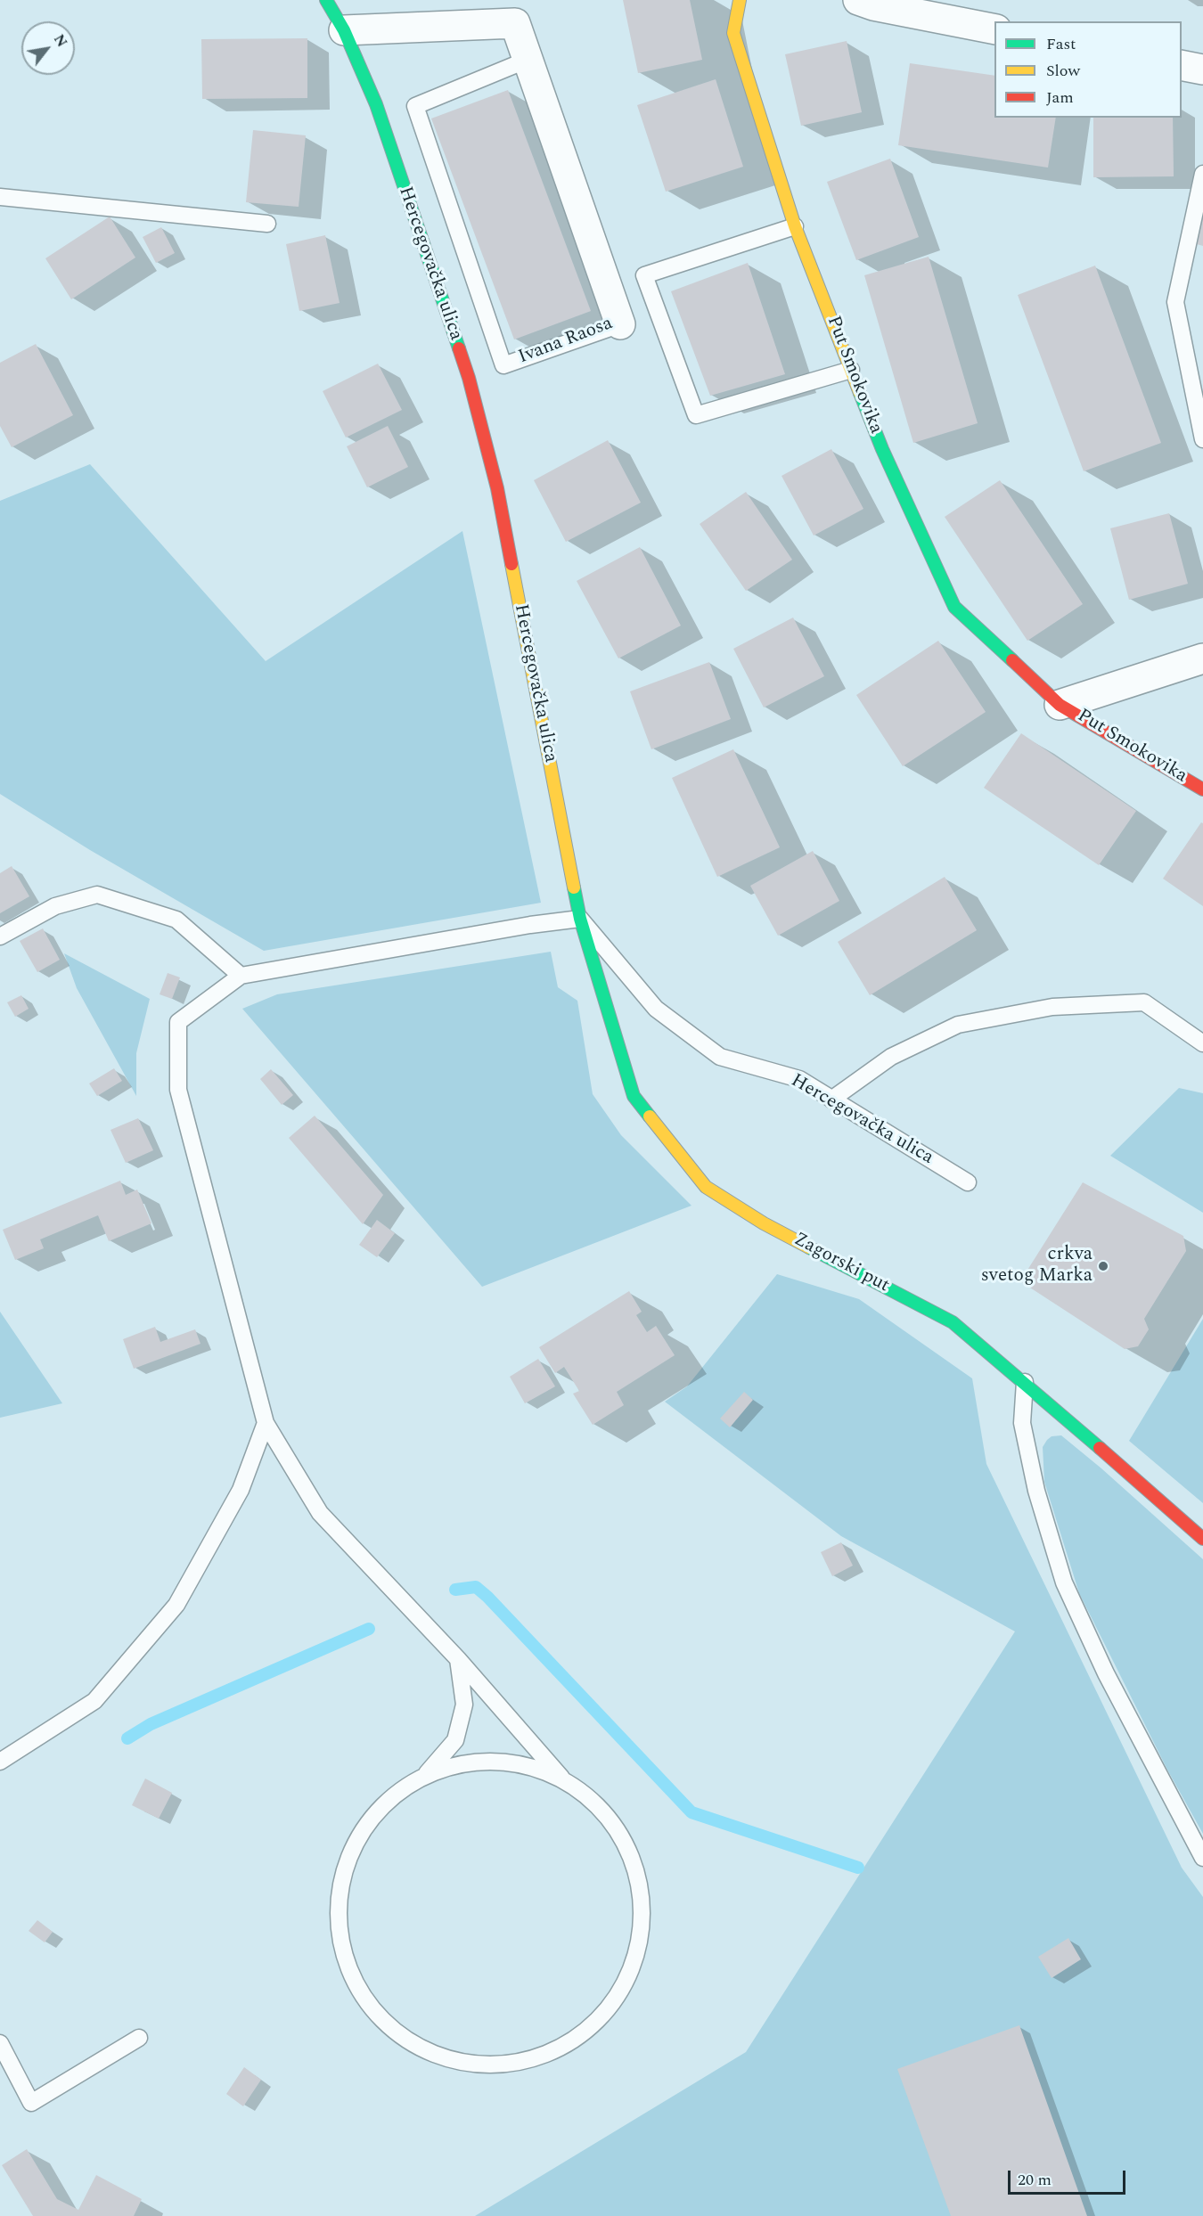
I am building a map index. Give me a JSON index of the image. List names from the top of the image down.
{
  "streets": {
    "street": [
      "Hercegovačka ulica",
      "Ivana Raosa",
      "Put Smokovika",
      "Zagorski put"
    ]
  },
  "crossings": [
    ["Hercegovačka ulica", "Ivana Raosa"],
    ["Hercegovačka ulica", "Zagorski put"]
  ],
  "places": ["crkva svetog Marka"],
  "legend": ["Fast", "Slow", "Jam"],
  "scale_bar": "20 m",
  "north": "top right"
}
